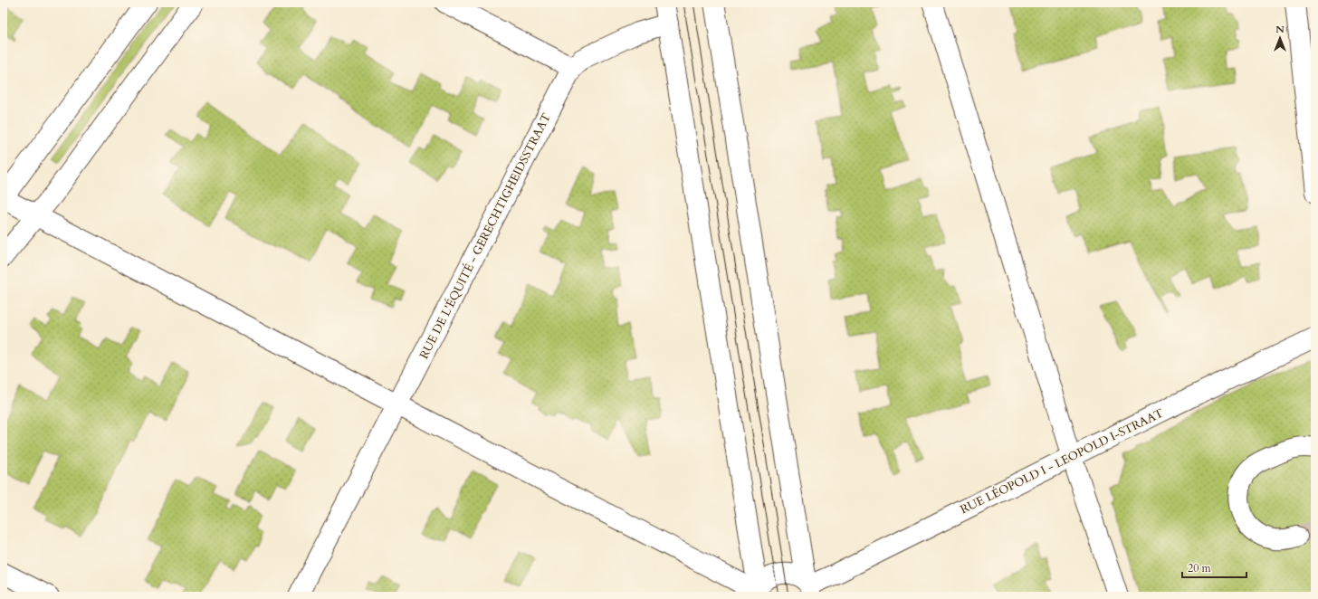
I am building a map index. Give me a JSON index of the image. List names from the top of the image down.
{
  "streets": {
    "street": ["RUE DE L'ÉQUITÉ - GERECHTIGHEIDSSTRAAT", "RUE LÉOPOLD I - LEOPOLD I-STRAAT"]
  },
  "scale_bar": "20 m",
  "north": "top"
}
